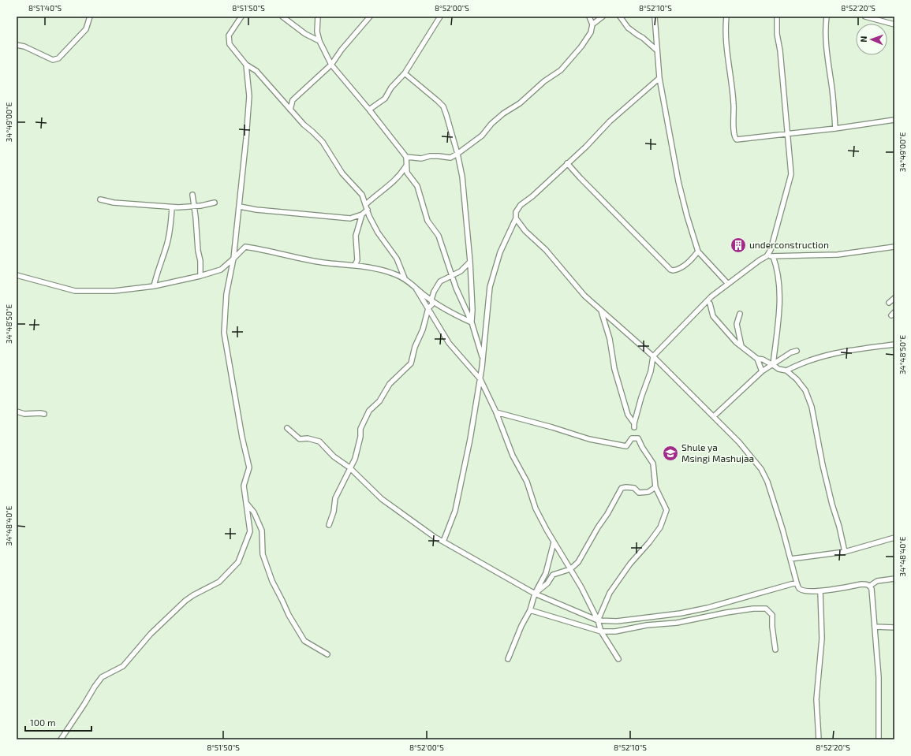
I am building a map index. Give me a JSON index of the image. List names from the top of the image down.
{
  "places": {
    "building": ["underconstruction"],
    "school or university": ["Shule ya Msingi Mashujaa"]
  },
  "scale_bar": "100 m",
  "north": "left",
  "coordinates": [
    "8°51'40\"S",
    "8°51'50\"S",
    "8°52'00\"S",
    "8°52'10\"S",
    "8°52'20\"S",
    "34°49'00\"E",
    "34°48'50\"E",
    "34°48'40\"E"
  ]
}
